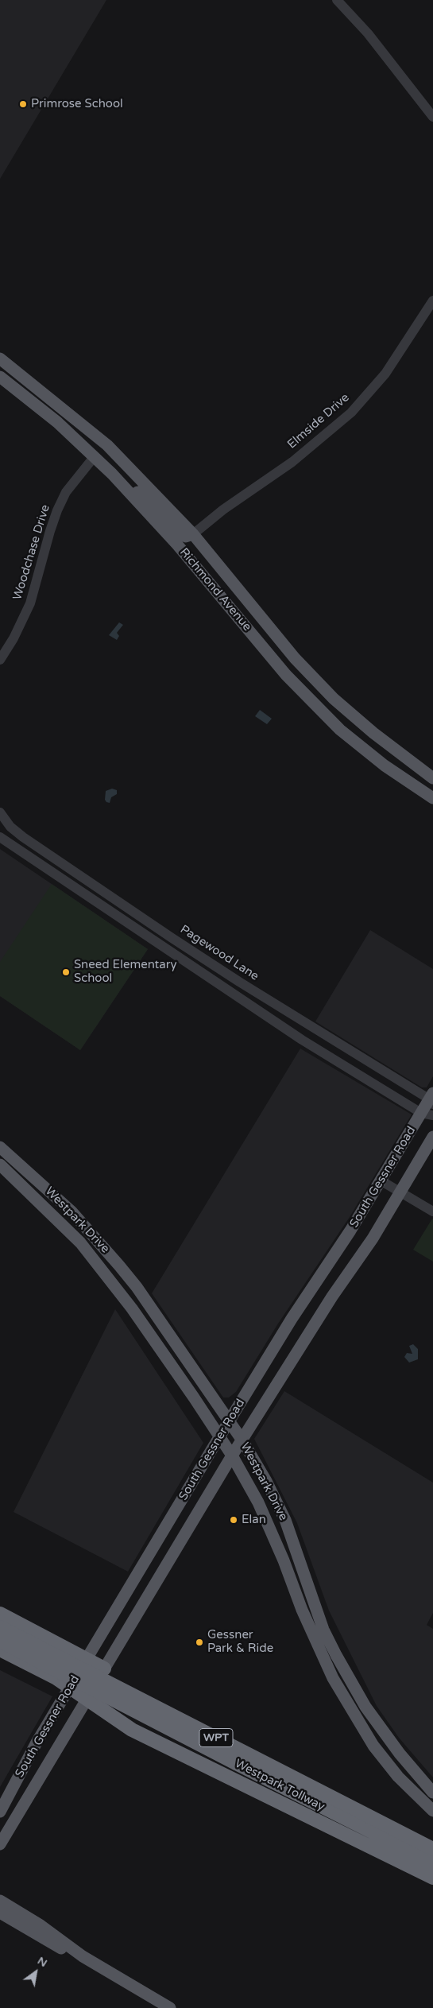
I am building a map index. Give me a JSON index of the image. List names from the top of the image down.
{
  "streets": {
    "highway": ["WPT", "Westpark Tollway"],
    "main road": ["Richmond Avenue", "South Gessner Road", "Westpark Drive"],
    "street": ["Elmside Drive", "Woodchase Drive", "Pagewood Lane"]
  },
  "crossings": [
    ["Elmside Drive", "Richmond Avenue"],
    ["Woodchase Drive", "Richmond Avenue"],
    ["Pagewood Lane", "South Gessner Road"],
    ["South Gessner Road", "Westpark Drive"]
  ],
  "places": [
    "Primrose School",
    "Sneed Elementary School",
    "Elan",
    "Gessner Park & Ride"
  ],
  "north": "top right"
}
